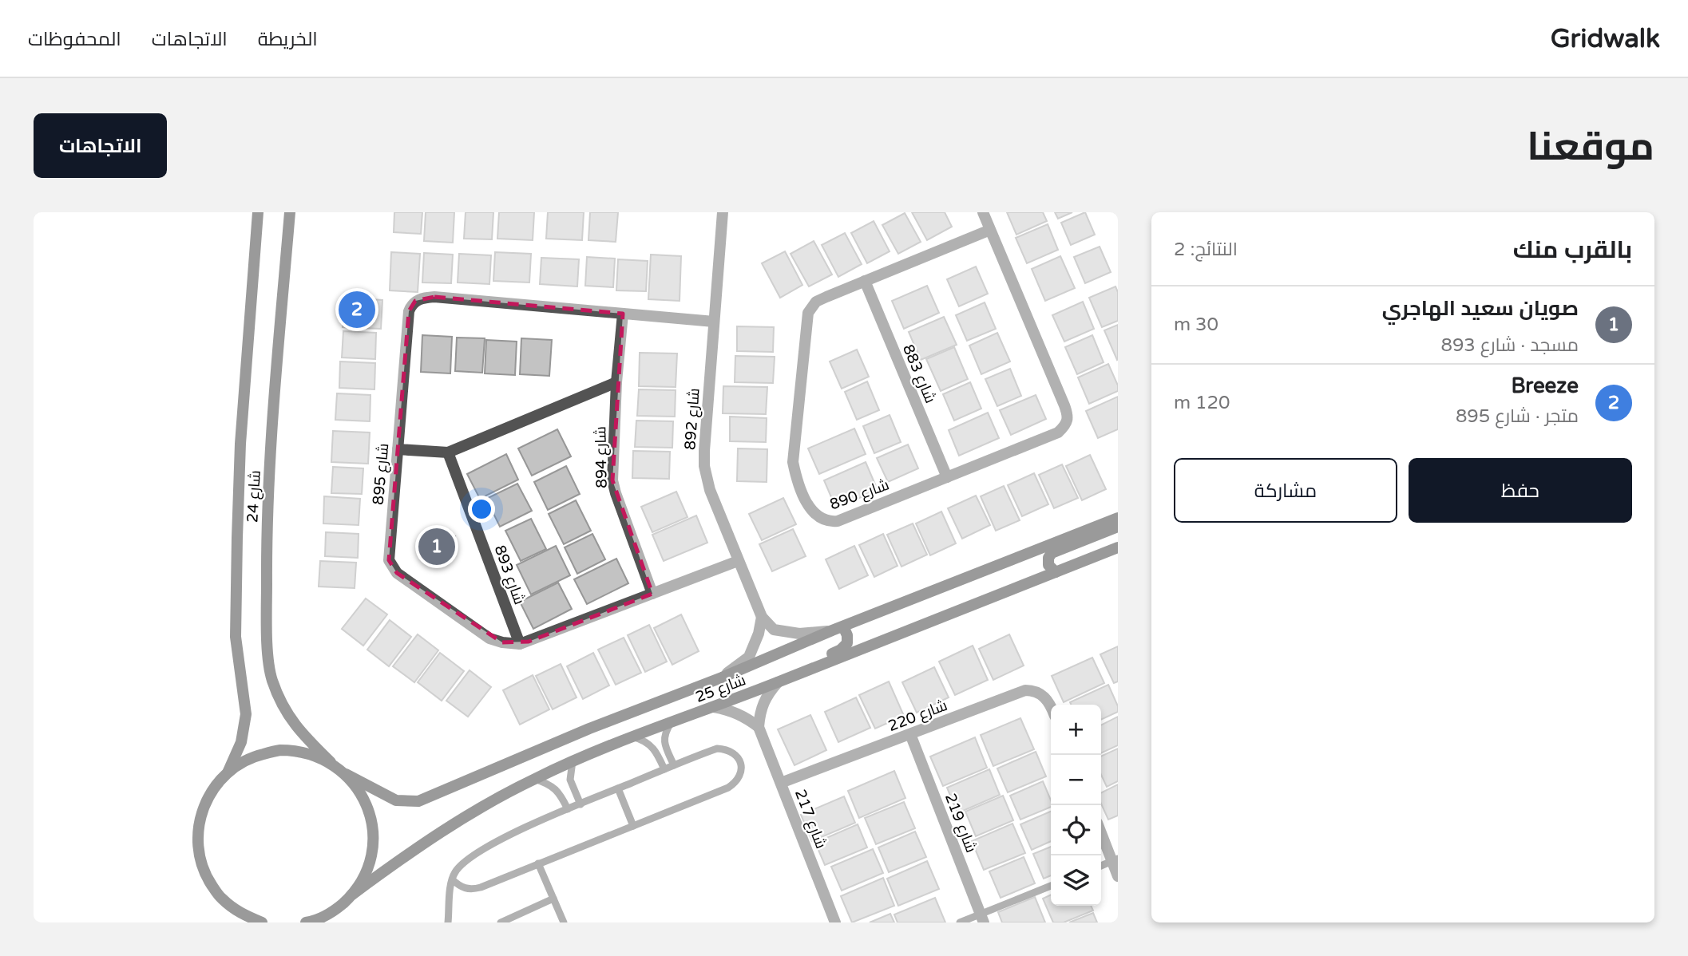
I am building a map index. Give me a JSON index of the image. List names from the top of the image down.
{
  "streets": {
    "street": [
      "شارع 883",
      "شارع 892",
      "شارع 894",
      "شارع 895",
      "شارع 890",
      "شارع 24",
      "شارع 893",
      "شارع 25",
      "شارع 220",
      "شارع 217",
      "شارع 219"
    ]
  },
  "crossings": [
    ["شارع 883", "شارع 890"],
    ["شارع 892", "شارع 895"],
    ["شارع 894", "شارع 895"],
    ["شارع 895", "شارع 893"],
    ["شارع 220", "شارع 217"],
    ["شارع 220", "شارع 219"]
  ],
  "page": {
    "header": "Gridwalk",
    "nav": ["الخريطة", "الاتجاهات", "المحفوظات"],
    "title": "موقعنا",
    "buttons": [
      "الاتجاهات",
      ["حفظ", "مشاركة"]
    ],
    "heading": ["بالقرب منك", "النتائج: 2"],
    "list": [
      {
        "mark": "1",
        "name": "صويان سعيد الهاجري",
        "note": "مسجد · شارع 893",
        "value": "30 m"
      },
      {
        "mark": "2",
        "name": "Breeze",
        "note": "متجر · شارع 895",
        "value": "120 m"
      }
    ],
    "pins": ["2", "1"],
    "map_buttons": ["+", "−"]
  }
}
